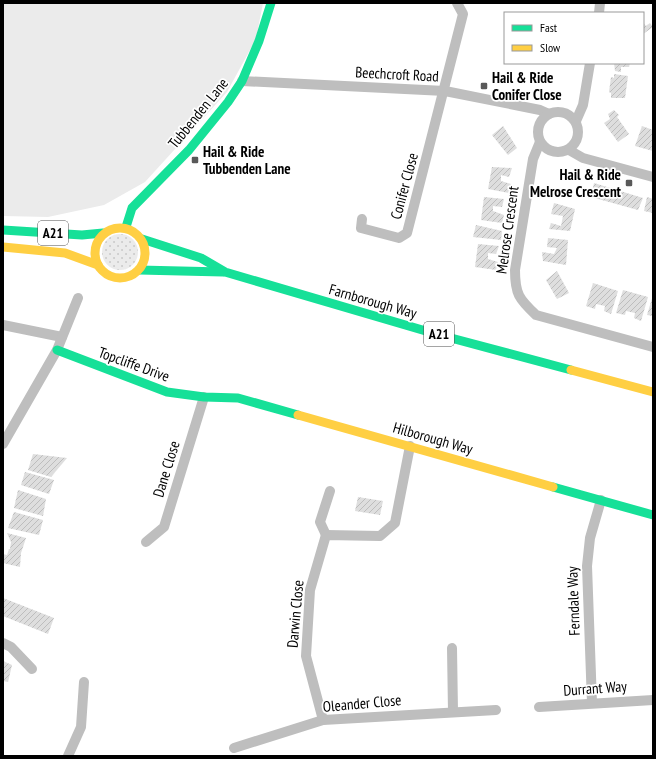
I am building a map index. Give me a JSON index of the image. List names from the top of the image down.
{
  "streets": {
    "main road": [
      "Tubbenden Lane",
      "A21",
      "Farnborough Way",
      "Topcliffe Drive",
      "Hilborough Way"
    ],
    "street": [
      "Beechcroft Road",
      "Conifer Close",
      "Melrose Crescent",
      "Dane Close",
      "Ferndale Way",
      "Darwin Close",
      "Durrant Way",
      "Oleander Close"
    ]
  },
  "crossings": [
    ["Beechcroft Road", "Tubbenden Lane"],
    ["Beechcroft Road", "Conifer Close"],
    ["Beechcroft Road", "Melrose Crescent"],
    ["Tubbenden Lane", "A21"],
    ["Tubbenden Lane", "Farnborough Way"],
    ["A21", "Farnborough Way"],
    ["Topcliffe Drive", "Hilborough Way"],
    ["Topcliffe Drive", "Dane Close"],
    ["Hilborough Way", "Dane Close"],
    ["Hilborough Way", "Ferndale Way"],
    ["Ferndale Way", "Durrant Way"],
    ["Darwin Close", "Oleander Close"]
  ],
  "places": {
    "transit": ["Hail & Ride Conifer Close", "Hail & Ride Tubbenden Lane", "Hail & Ride Melrose Crescent"]
  },
  "legend": ["Fast", "Slow"]
}
